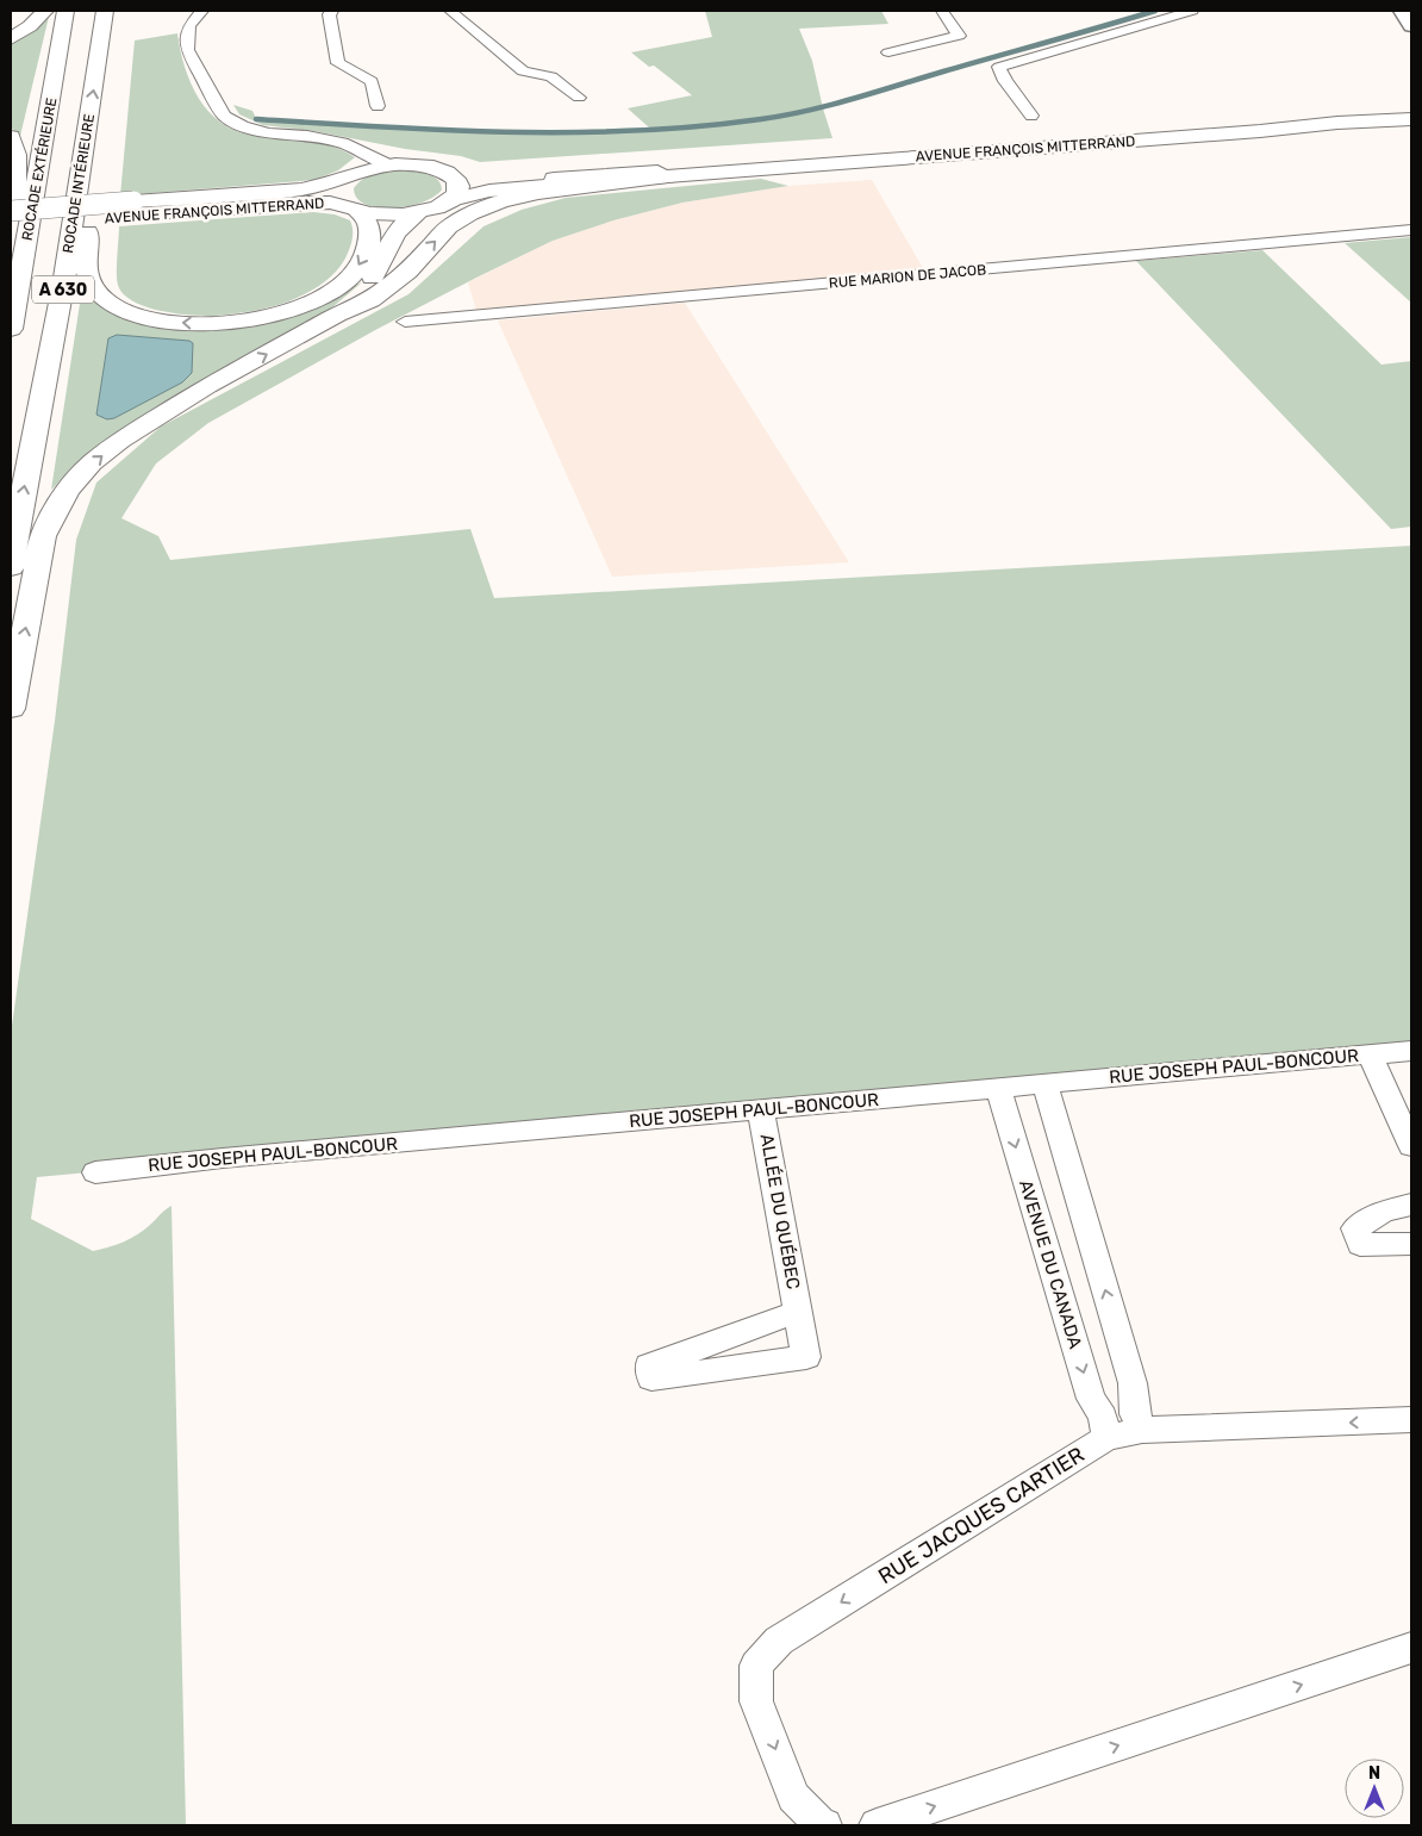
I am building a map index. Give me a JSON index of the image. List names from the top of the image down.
{
  "streets": {
    "main road": [
      "AVENUE FRANÇOIS MITTERRAND",
      "ROCADE EXTÉRIEURE",
      "ROCADE INTÉRIEURE",
      "A 630"
    ],
    "street": [
      "RUE MARION DE JACOB",
      "RUE JOSEPH PAUL-BONCOUR",
      "ALLÉE DU QUÉBEC",
      "AVENUE DU CANADA",
      "RUE JACQUES CARTIER"
    ]
  },
  "crossings": [
    ["AVENUE FRANÇOIS MITTERRAND", "ROCADE EXTÉRIEURE"],
    ["RUE JOSEPH PAUL-BONCOUR", "ALLÉE DU QUÉBEC"],
    ["RUE JOSEPH PAUL-BONCOUR", "AVENUE DU CANADA"],
    ["AVENUE DU CANADA", "RUE JACQUES CARTIER"]
  ],
  "one_way": ["ROCADE INTÉRIEURE"],
  "north": "top"
}
